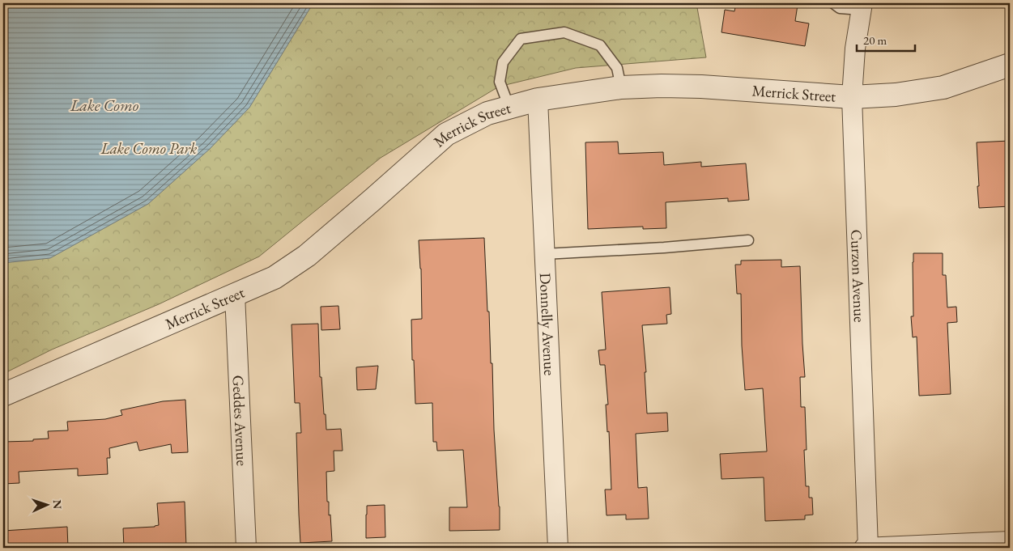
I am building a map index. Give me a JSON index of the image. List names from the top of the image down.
{
  "streets": {
    "street": [
      "Merrick Street",
      "Curzon Avenue",
      "Donnelly Avenue",
      "Geddes Avenue"
    ]
  },
  "crossings": [
    ["Merrick Street", "Curzon Avenue"],
    ["Merrick Street", "Donnelly Avenue"],
    ["Merrick Street", "Geddes Avenue"]
  ],
  "water": ["Lake Como"],
  "parks": ["Lake Como Park"],
  "scale_bar": "20 m",
  "north": "right"
}
